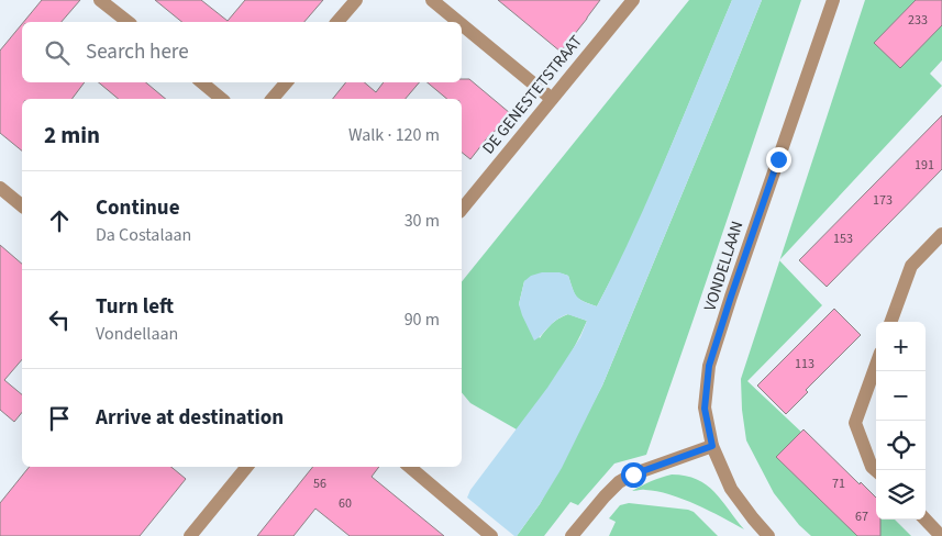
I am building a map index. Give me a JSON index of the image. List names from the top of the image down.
{
  "streets": {
    "street": ["DE GENESTETSTRAAT", "VONDELLAAN"]
  },
  "house_numbers": [
    "233",
    "191",
    "173",
    "153",
    "113",
    "56",
    "71",
    "60",
    "67"
  ],
  "page": {
    "search": "Search here",
    "heading": ["2 min", "Walk · 120 m"],
    "list": [
      ["Continue", "Da Costalaan", "30 m"],
      ["Turn left", "Vondellaan", "90 m"],
      "Arrive at destination"
    ],
    "map_buttons": ["+", "−"]
  }
}
